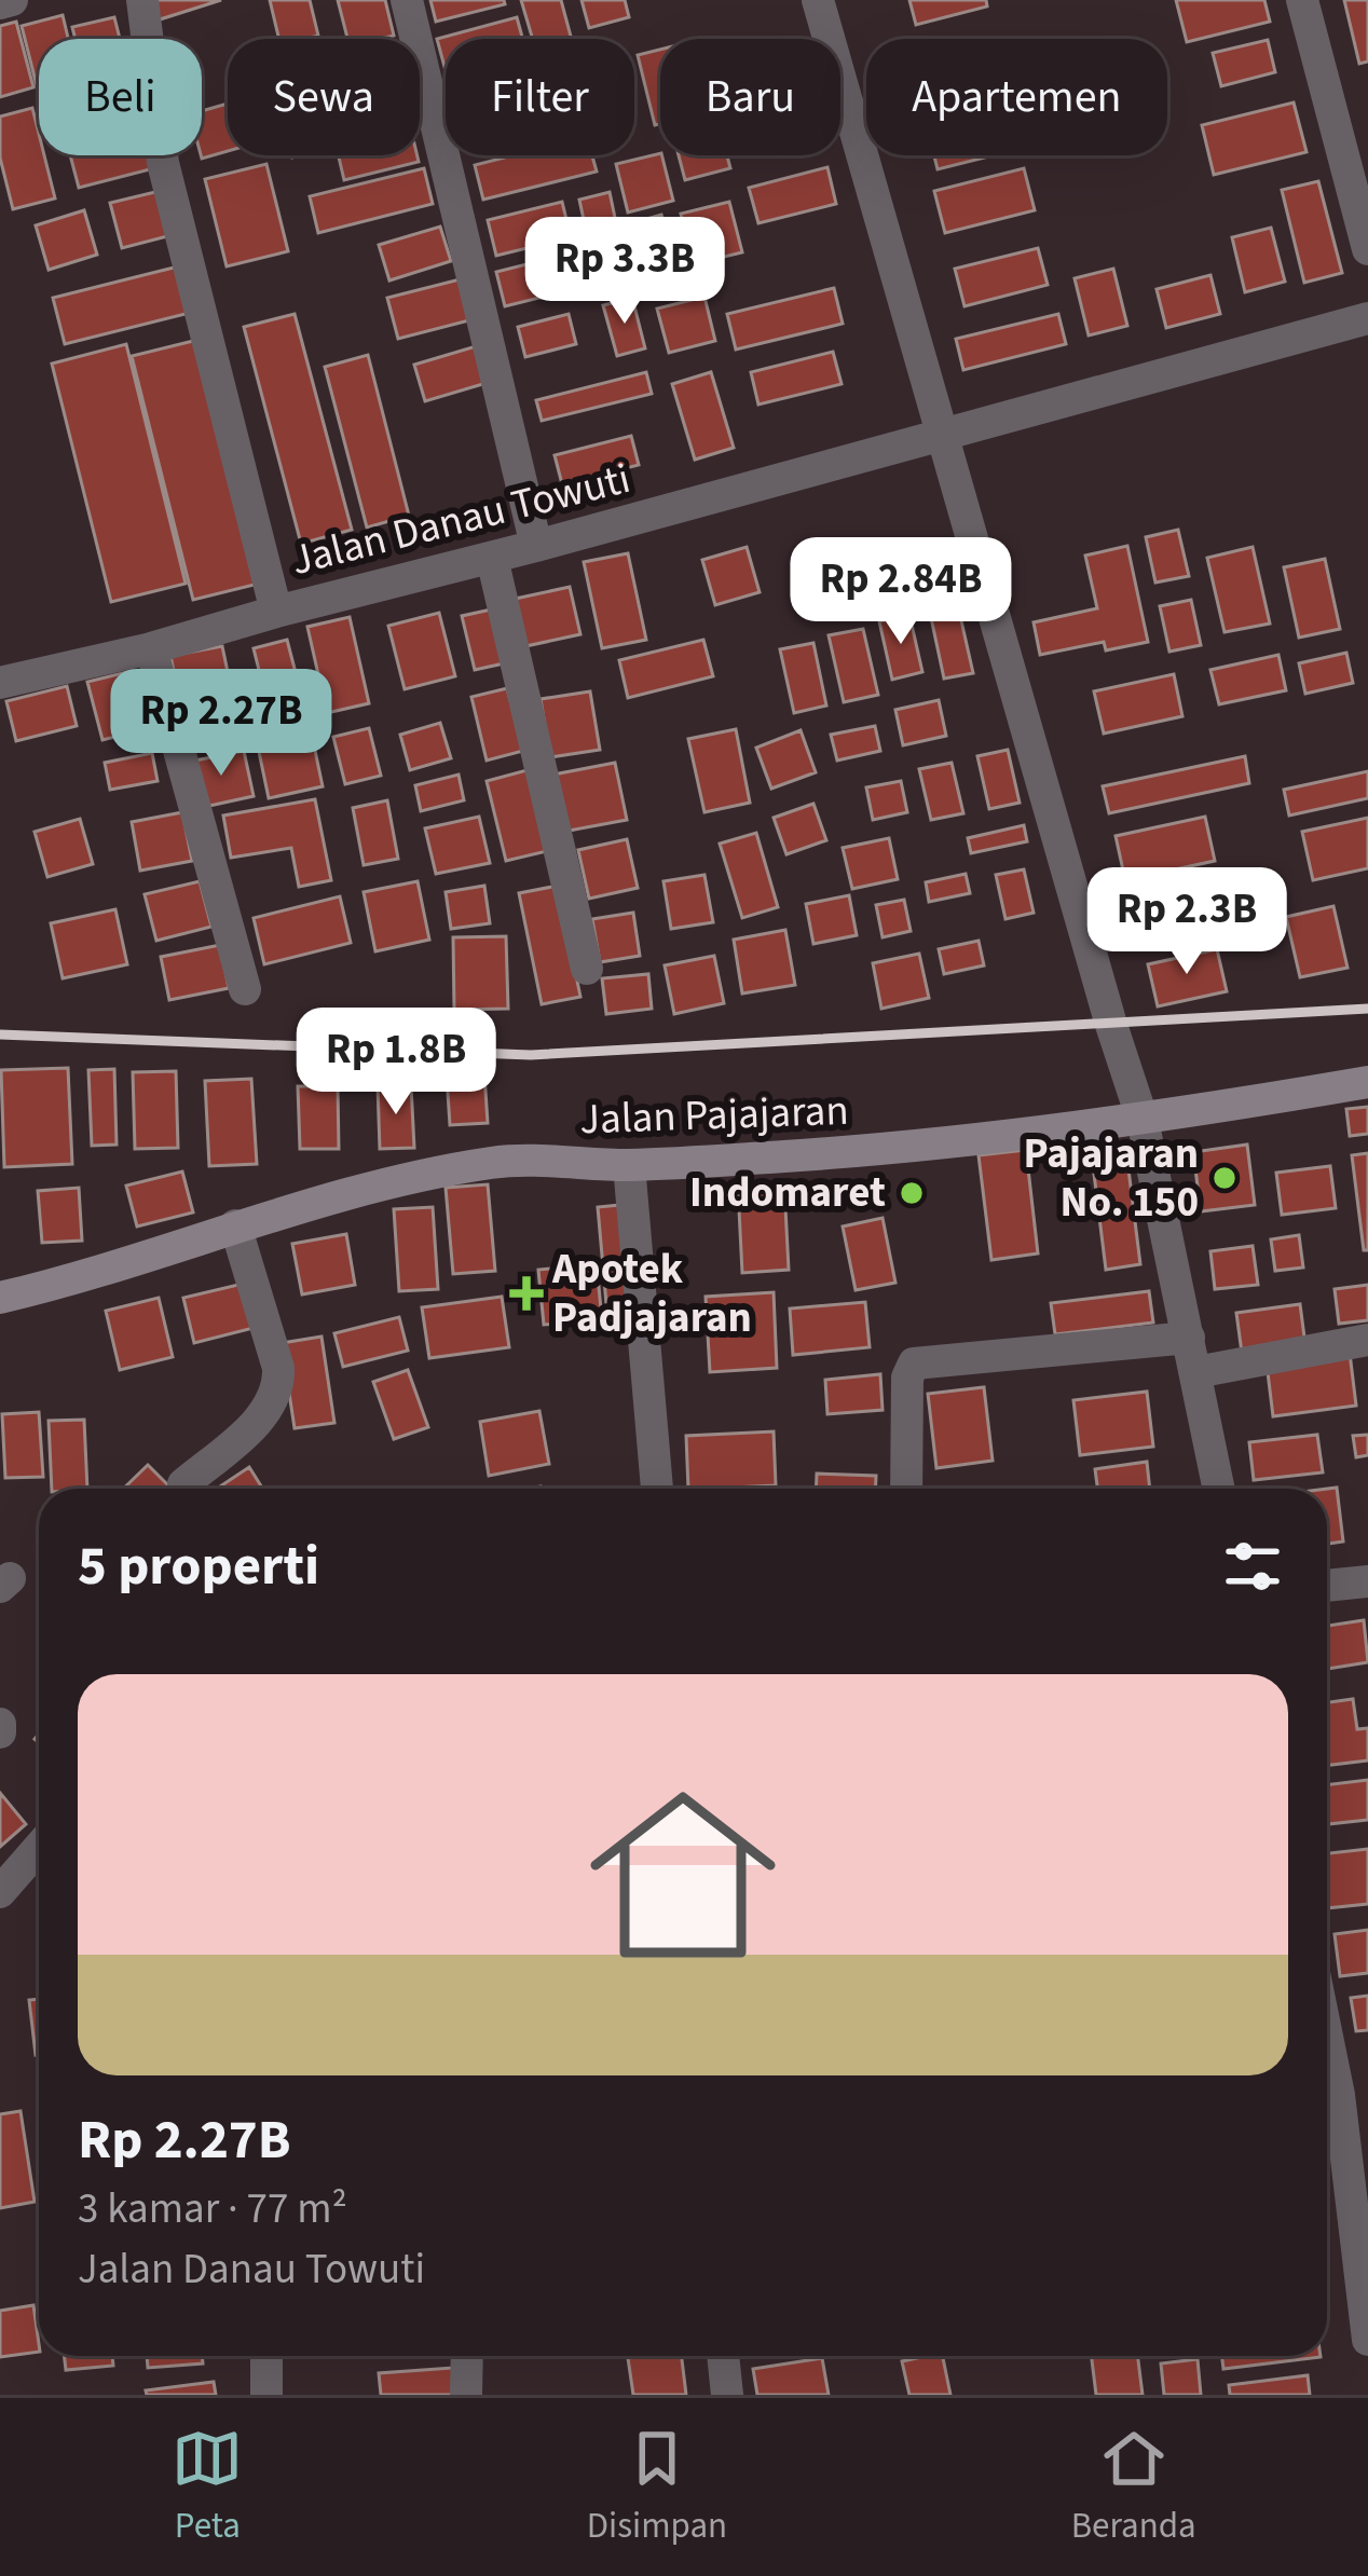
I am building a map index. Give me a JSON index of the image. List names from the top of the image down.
{
  "streets": {
    "main road": ["Jalan Pajajaran"],
    "street": ["Jalan Danau Towuti"]
  },
  "places": {
    "other": ["Pajajaran No. 150", "Indomaret"],
    "health": ["Apotek Padjajaran"]
  },
  "page": {
    "chip": [
      "Beli",
      "Sewa",
      "Filter",
      "Baru",
      "Apartemen"
    ],
    "price": [
      "Rp 3.3B",
      "Rp 2.84B",
      "Rp 2.27B",
      "Rp 2.3B",
      "Rp 1.8B"
    ],
    "heading": "5 properti",
    "list": [
      {
        "name": "Rp 2.27B",
        "note": "3 kamar · 77 m² · Jalan Danau Towuti"
      }
    ],
    "tabs": ["Peta", "Disimpan", "Beranda"]
  }
}
